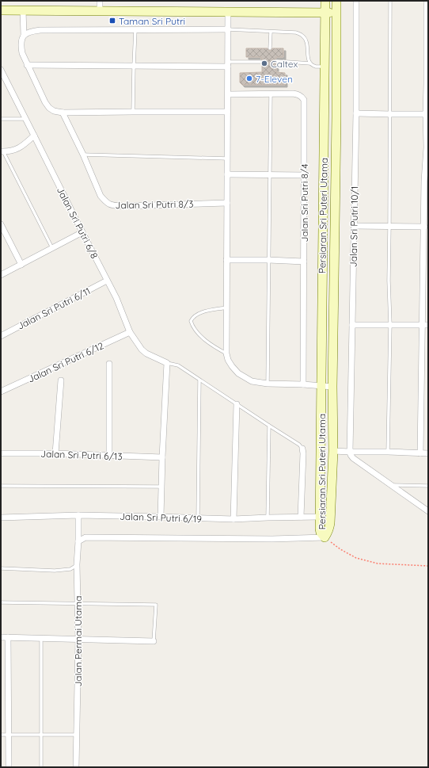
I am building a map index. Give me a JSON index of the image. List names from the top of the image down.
{
  "streets": {
    "street": [
      "Jalan Sri Putri 8/4",
      "Jalan Sri Putri 8/3",
      "Persiaran Sri Puteri Utama",
      "Jalan Sri Putri 6/8",
      "Jalan Sri Putri 10/1",
      "Jalan Sri Putri 6/11",
      "Jalan Sri Putri 6/12",
      "Jalan Sri Putri 6/13",
      "Jalan Sri Putri 6/19",
      "Jalan Permai Utama"
    ]
  },
  "crossings": [
    ["Persiaran Sri Puteri Utama", "Jalan Sri Putri 6/19"],
    ["Jalan Sri Putri 6/8", "Jalan Sri Putri 6/11"],
    ["Jalan Sri Putri 6/8", "Jalan Sri Putri 6/12"],
    ["Jalan Sri Putri 6/19", "Jalan Permai Utama"]
  ],
  "places": {
    "transit": ["Taman Sri Putri"],
    "other": ["Caltex", "7-Eleven"]
  }
}
